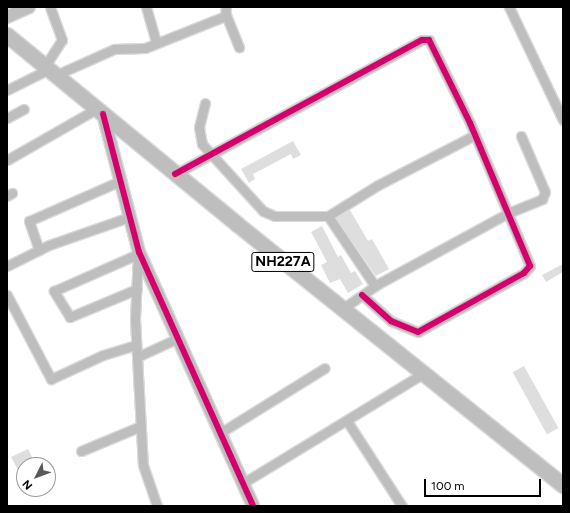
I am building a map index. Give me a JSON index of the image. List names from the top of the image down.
{
  "streets": {
    "highway": ["NH227A"]
  },
  "scale_bar": "100 m",
  "north": "bottom left"
}
